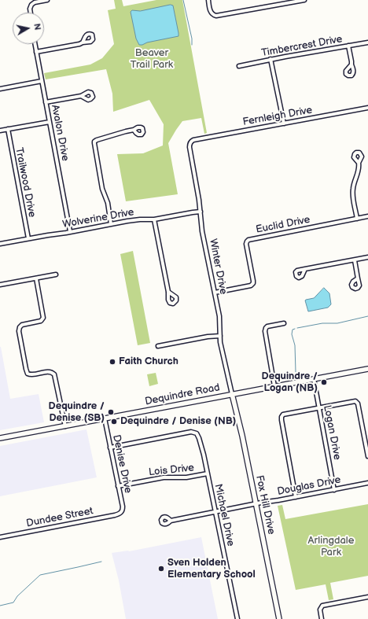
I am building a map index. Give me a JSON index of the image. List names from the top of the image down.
{
  "streets": {
    "main road": ["Dequindre Road", "Fox Hill Drive"],
    "street": [
      "Timbercrest Drive",
      "Fernleigh Drive",
      "Avalon Drive",
      "Trailwood Drive",
      "Wolverine Drive",
      "Euclid Drive",
      "Winter Drive",
      "Logan Drive",
      "Denise Drive",
      "Lois Drive",
      "Douglas Drive",
      "Michael Drive",
      "Dundee Street"
    ]
  },
  "crossings": [
    ["Fernleigh Drive", "Winter Drive"],
    ["Avalon Drive", "Wolverine Drive"],
    ["Trailwood Drive", "Wolverine Drive"],
    ["Wolverine Drive", "Winter Drive"],
    ["Euclid Drive", "Winter Drive"],
    ["Winter Drive", "Dequindre Road"],
    ["Winter Drive", "Fox Hill Drive"],
    ["Dequindre Road", "Logan Drive"],
    ["Dequindre Road", "Denise Drive"],
    ["Dequindre Road", "Fox Hill Drive"],
    ["Logan Drive", "Douglas Drive"],
    ["Denise Drive", "Lois Drive"],
    ["Denise Drive", "Michael Drive"],
    ["Denise Drive", "Dundee Street"],
    ["Lois Drive", "Michael Drive"],
    ["Douglas Drive", "Fox Hill Drive"],
    ["Douglas Drive", "Michael Drive"]
  ],
  "parks": ["Beaver Trail Park", "Arlingdale Park"],
  "places": [
    "Faith Church",
    "Dequindre / Logan (NB)",
    "Dequindre / Denise (SB)",
    "Dequindre / Denise (NB)",
    "Sven Holden Elementary School"
  ],
  "north": "right"
}
